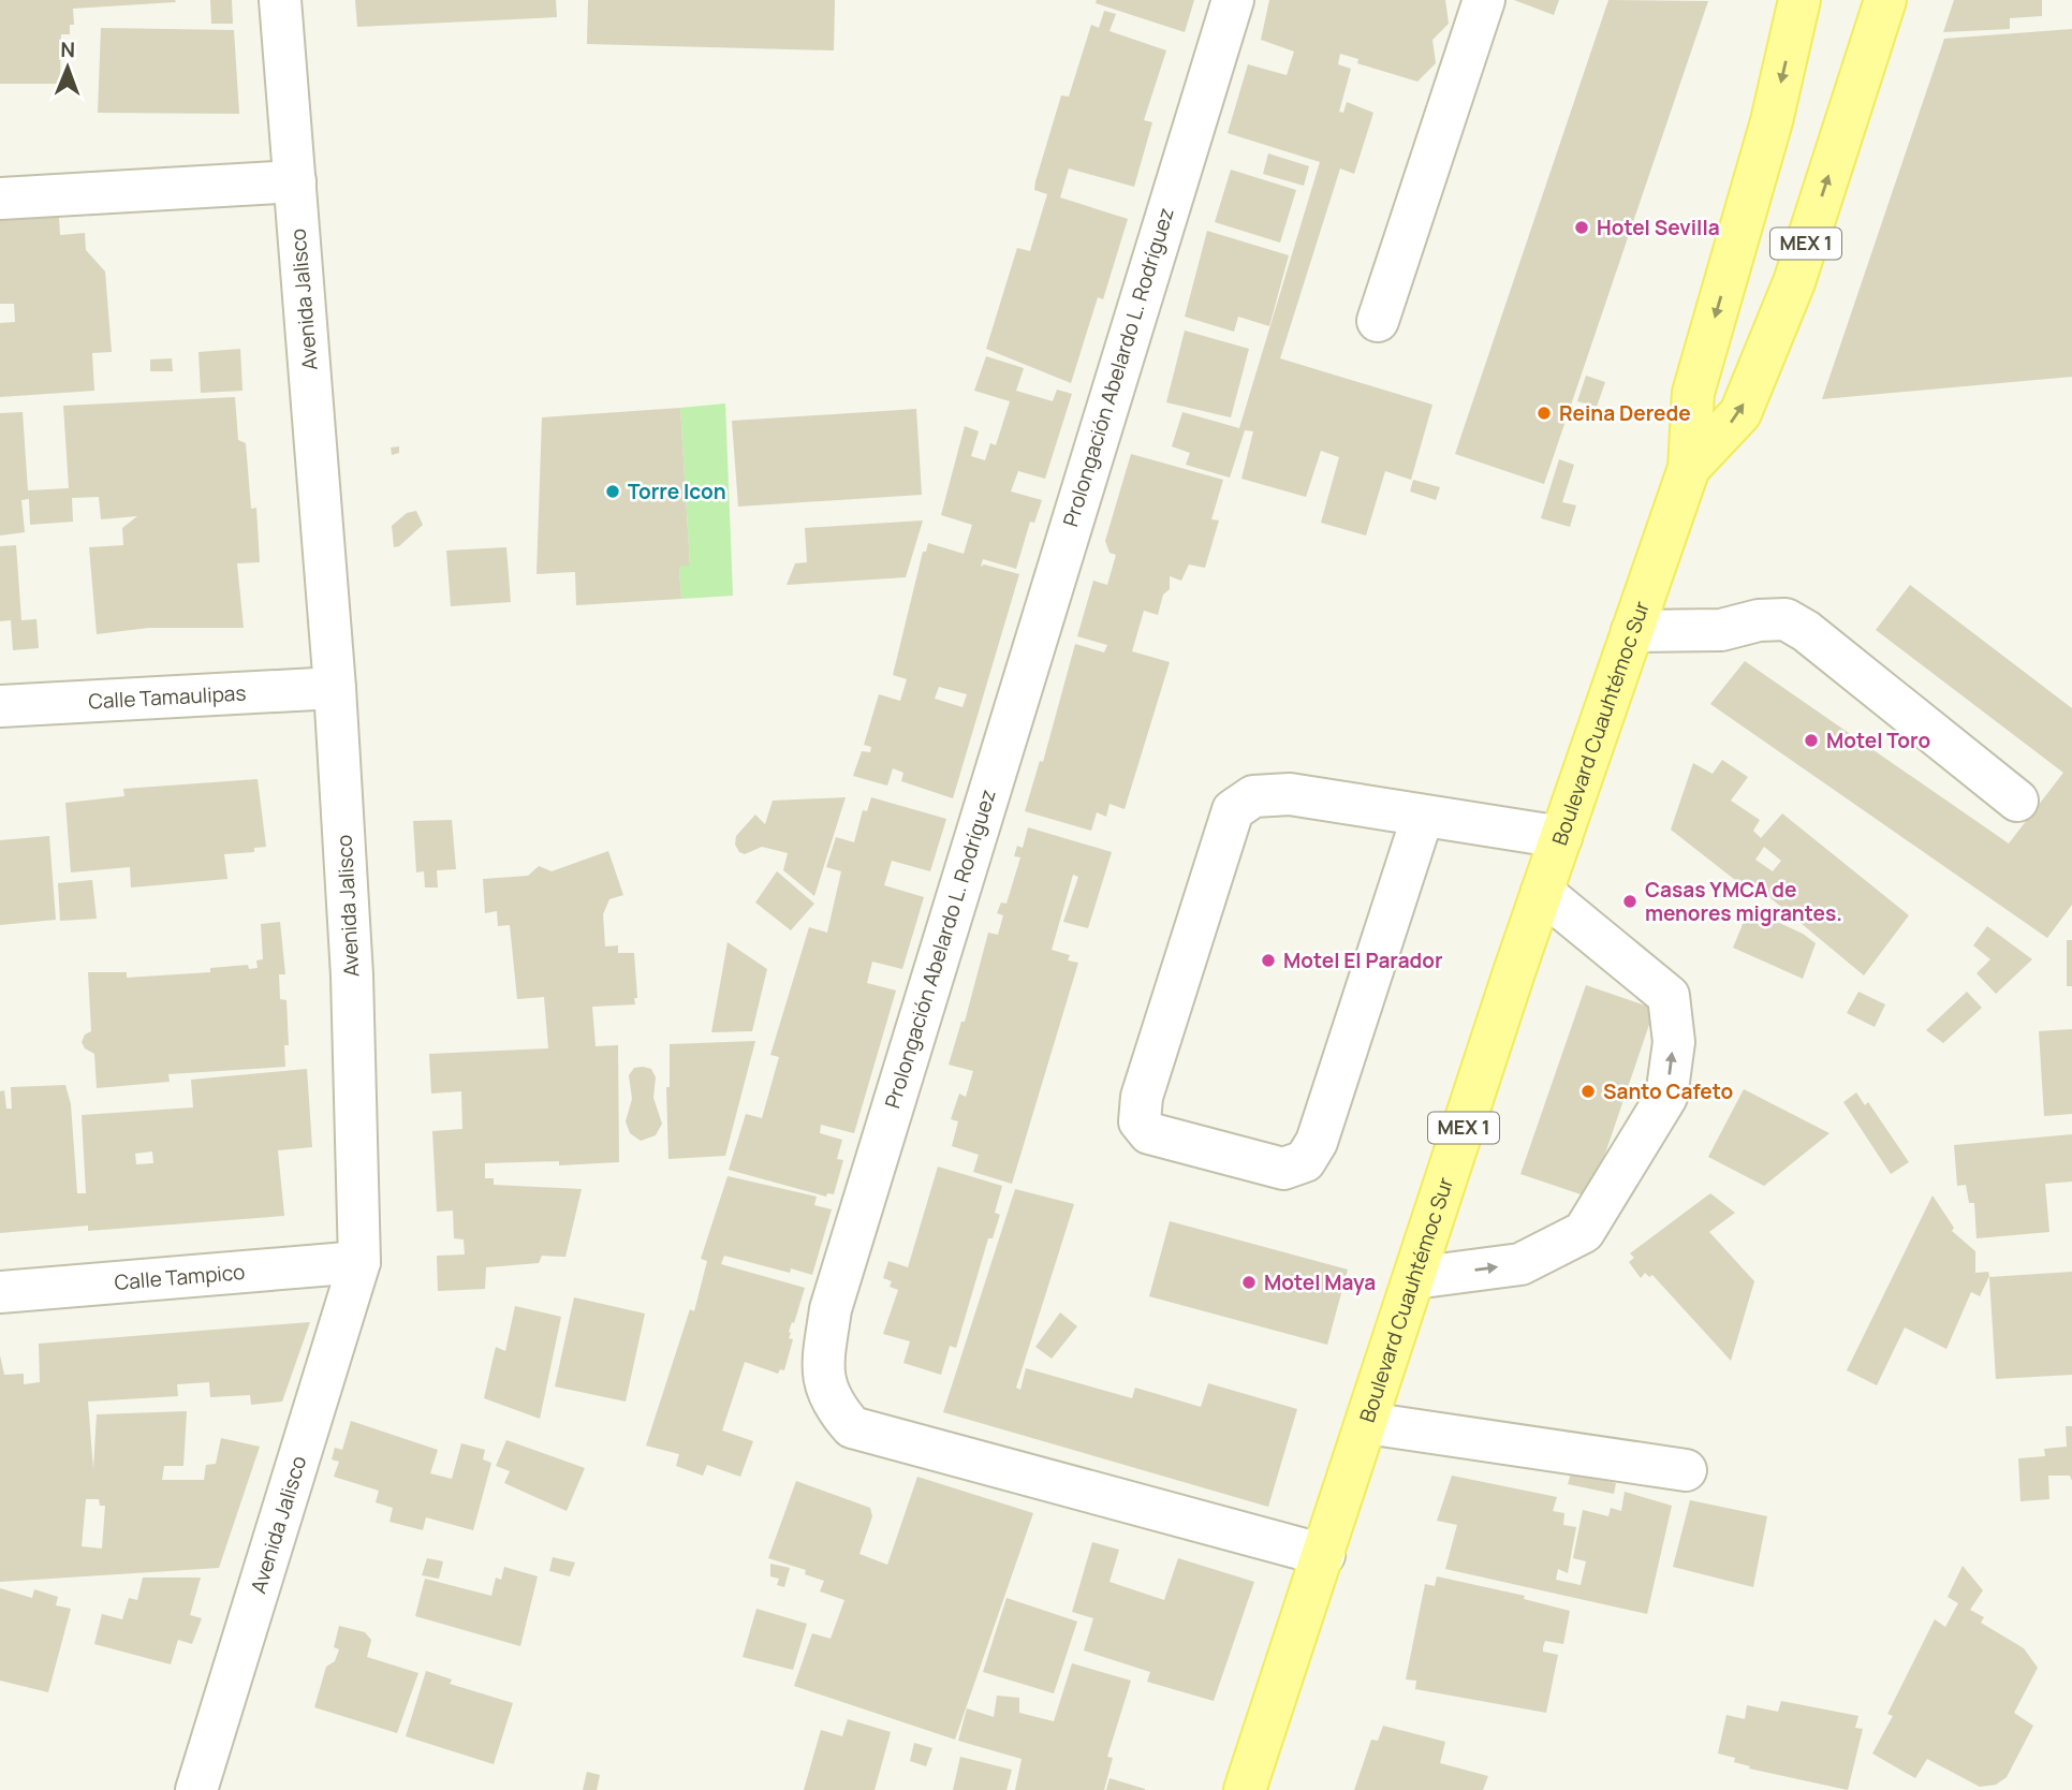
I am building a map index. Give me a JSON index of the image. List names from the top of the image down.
{
  "streets": {
    "main road": ["MEX 1", "Boulevard Cuauhtémoc Sur"],
    "street": [
      "Avenida Jalisco",
      "Prolongación Abelardo L. Rodríguez",
      "Calle Tamaulipas",
      "Calle Tampico"
    ]
  },
  "crossings": [
    ["Avenida Jalisco", "Calle Tamaulipas"],
    ["Avenida Jalisco", "Calle Tampico"],
    ["Prolongación Abelardo L. Rodríguez", "Boulevard Cuauhtémoc Sur"]
  ],
  "places": [
    "Hotel Sevilla",
    "Reina Derede",
    "Torre Icon",
    "Motel Toro",
    "Casas YMCA de menores migrantes.",
    "Motel El Parador",
    "Santo Cafeto",
    "Motel Maya"
  ],
  "north": "top"
}
